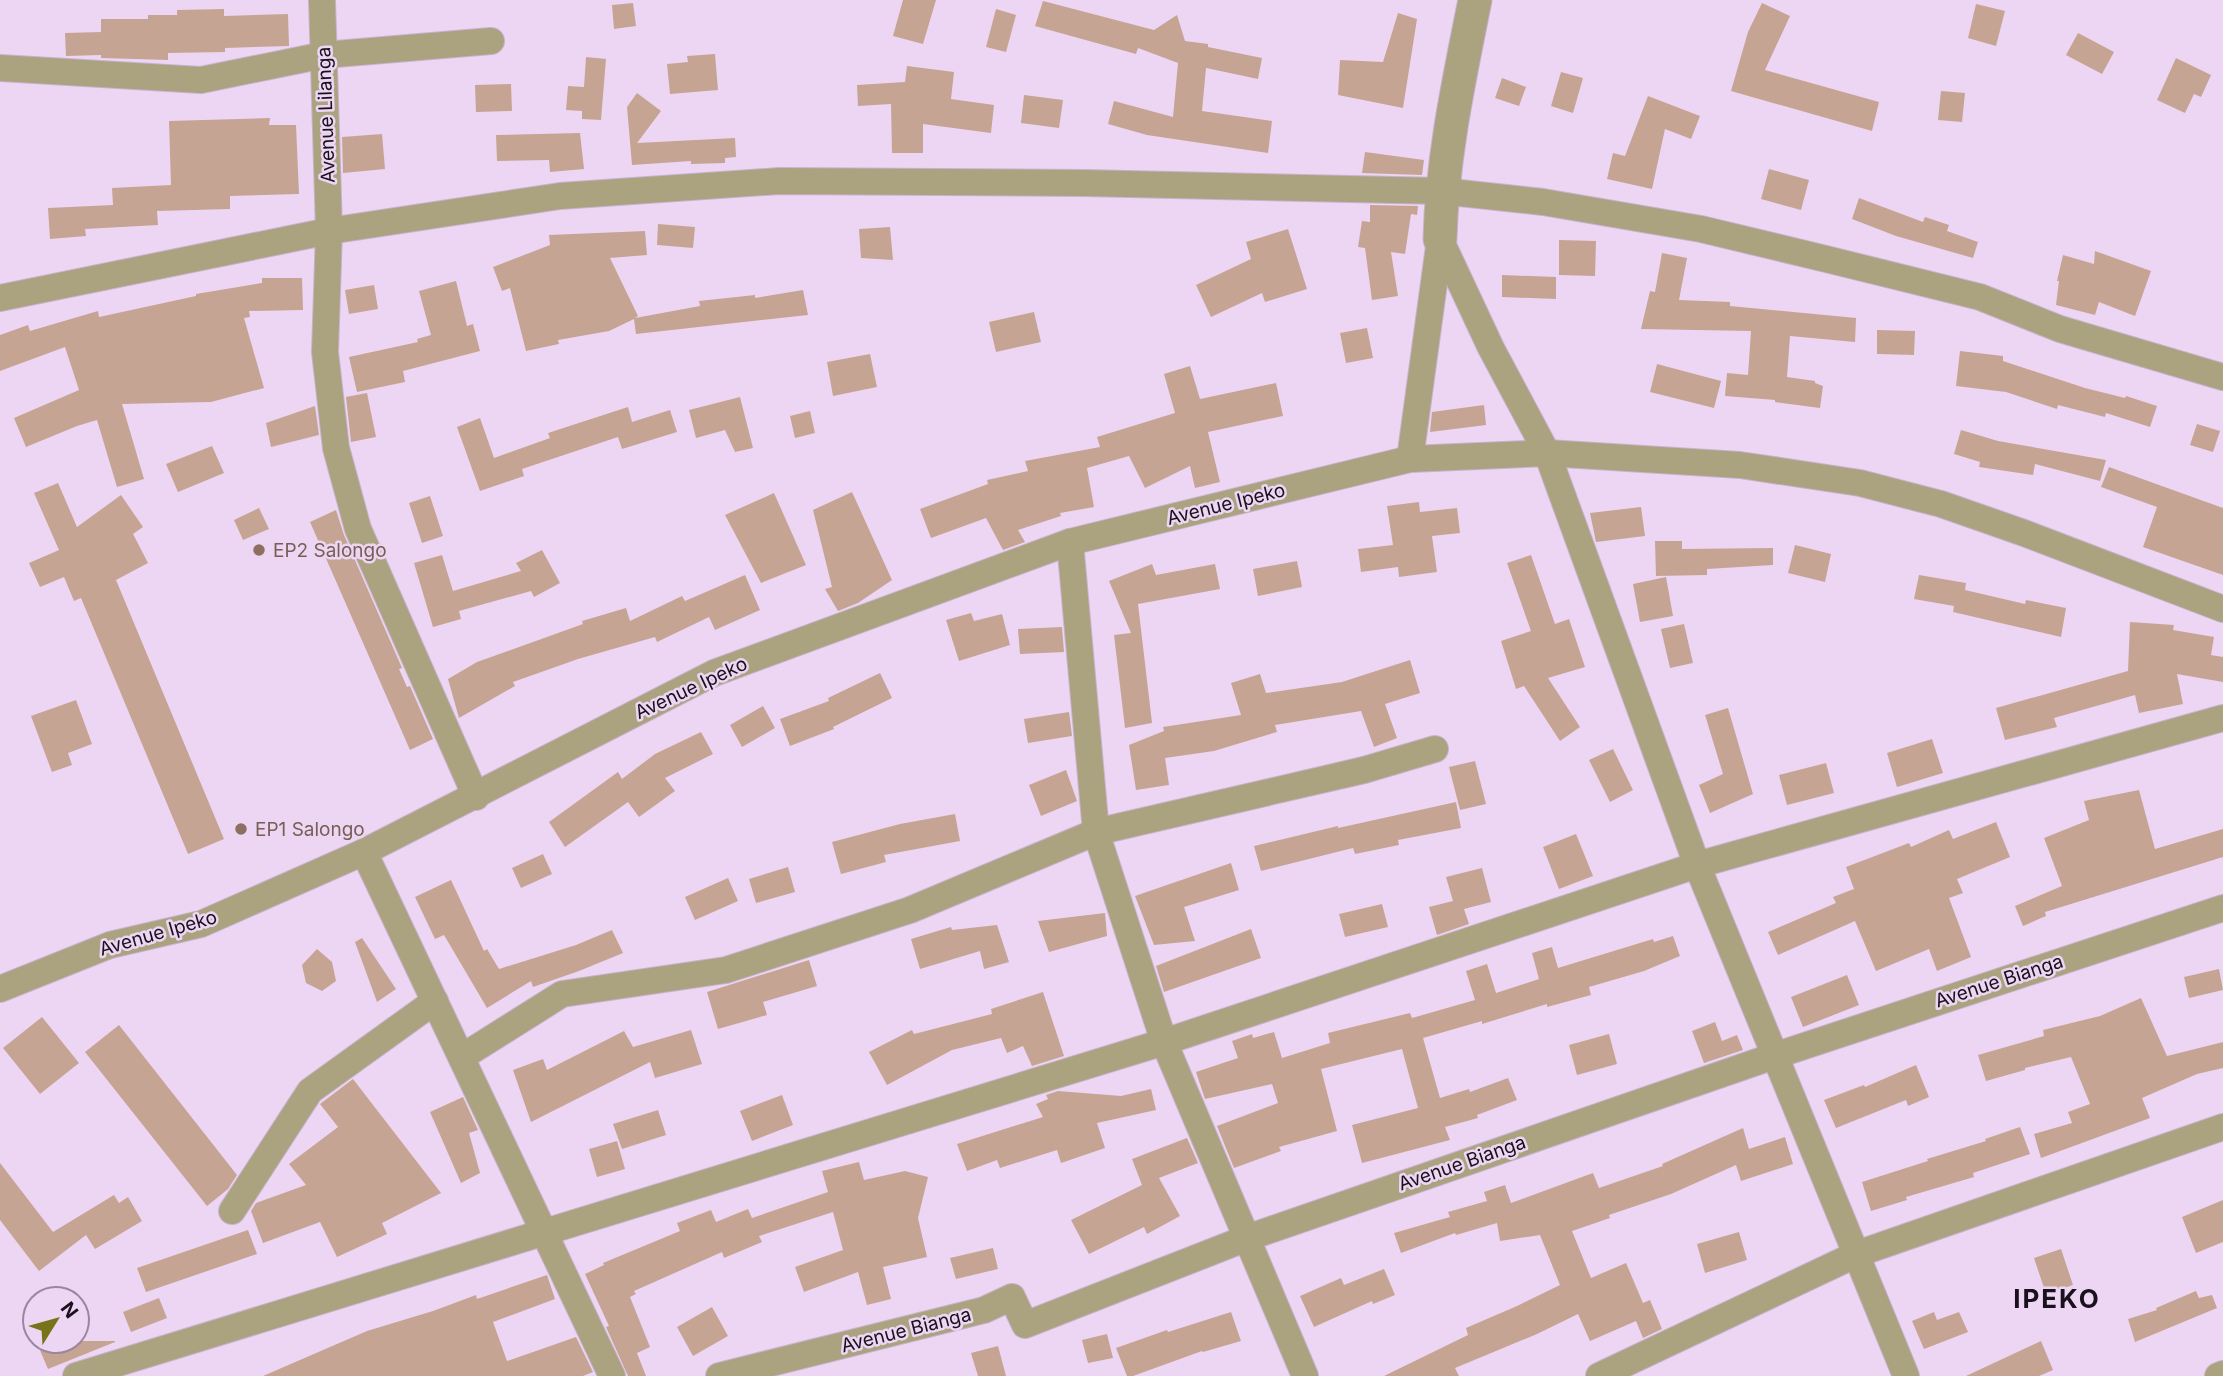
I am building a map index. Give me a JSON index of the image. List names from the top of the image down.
{
  "streets": {
    "street": ["Avenue Lilanga", "Avenue Ipeko", "Avenue Bianga"]
  },
  "crossings": [
    ["Avenue Lilanga", "Avenue Ipeko"]
  ],
  "districts": ["IPEKO"],
  "places": ["EP2 Salongo", "EP1 Salongo"],
  "north": "top right"
}
